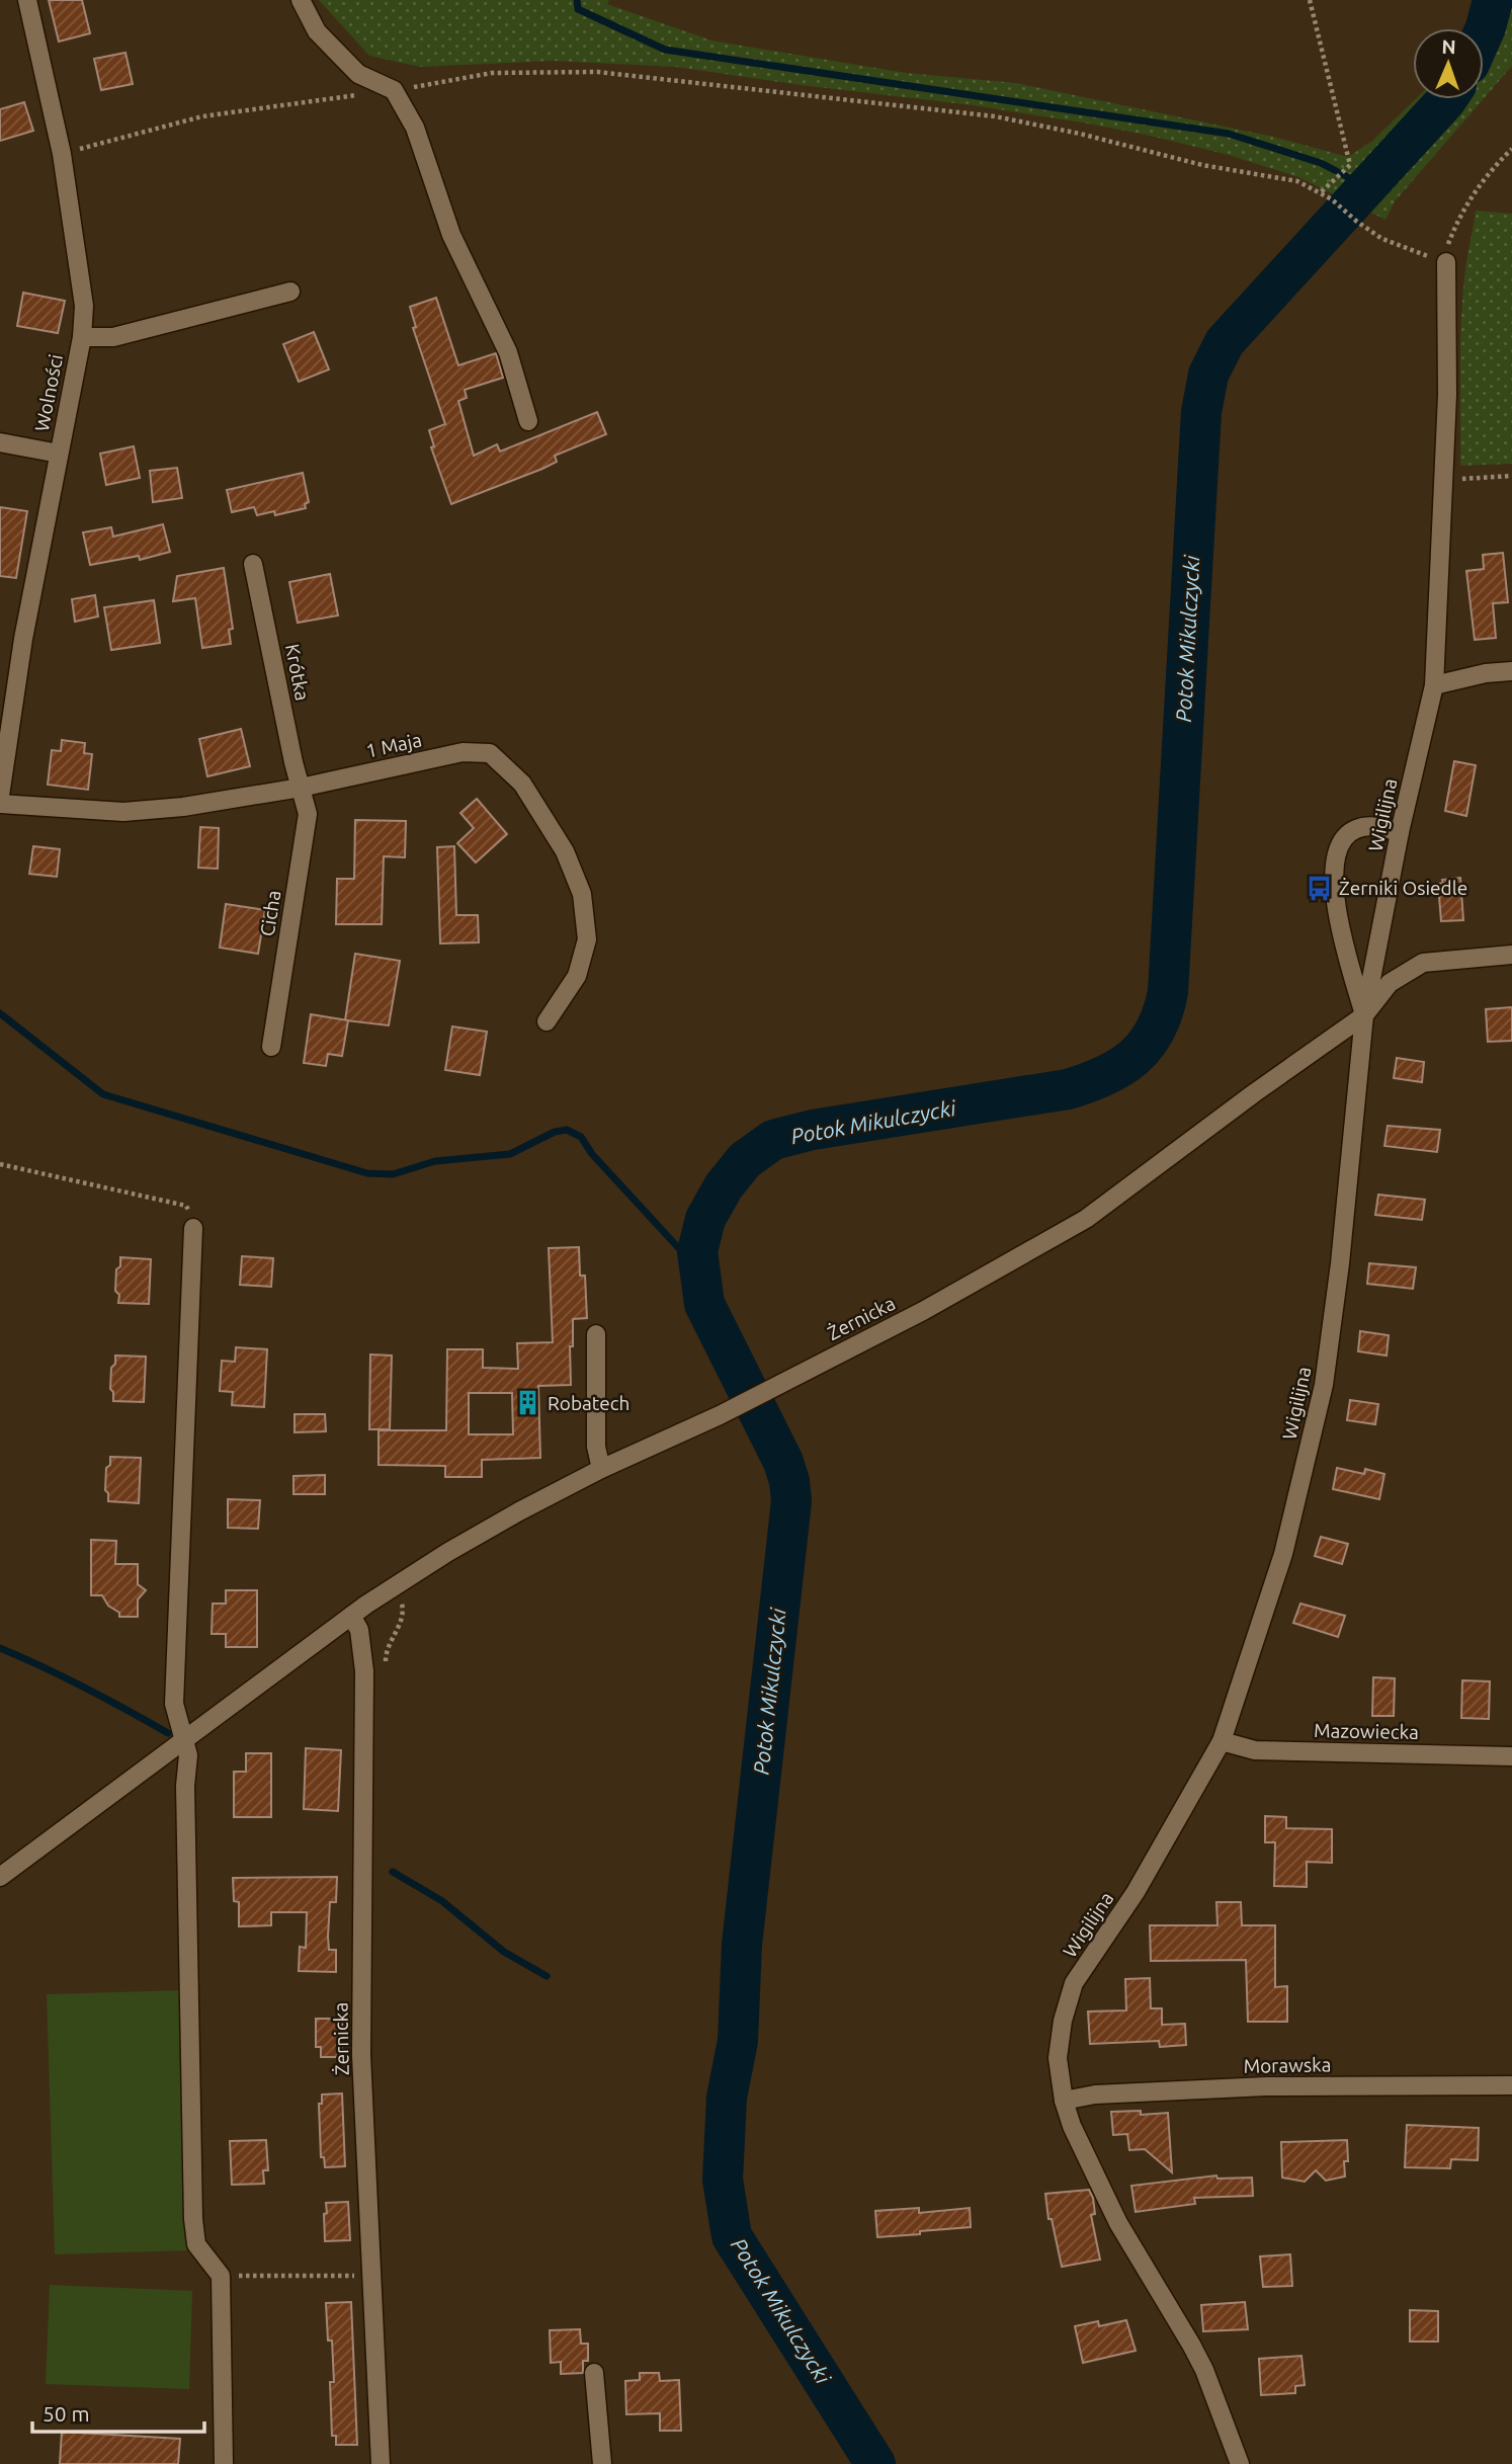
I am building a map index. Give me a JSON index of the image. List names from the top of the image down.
{
  "streets": {
    "street": [
      "Wolności",
      "Krótka",
      "1 Maja",
      "Wigilijna",
      "Cicha",
      "Żernicka",
      "Mazowiecka",
      "Morawska"
    ]
  },
  "crossings": [
    ["Krótka", "1 Maja"],
    ["Krótka", "Cicha"],
    ["1 Maja", "Cicha"],
    ["Wigilijna", "Żernicka"],
    ["Wigilijna", "Mazowiecka"],
    ["Wigilijna", "Morawska"]
  ],
  "water": ["Potok Mikulczycki"],
  "places": {
    "bus stop": ["Żerniki Osiedle"],
    "building": ["Robatech"]
  },
  "scale_bar": "50 m",
  "north": "top"
}
